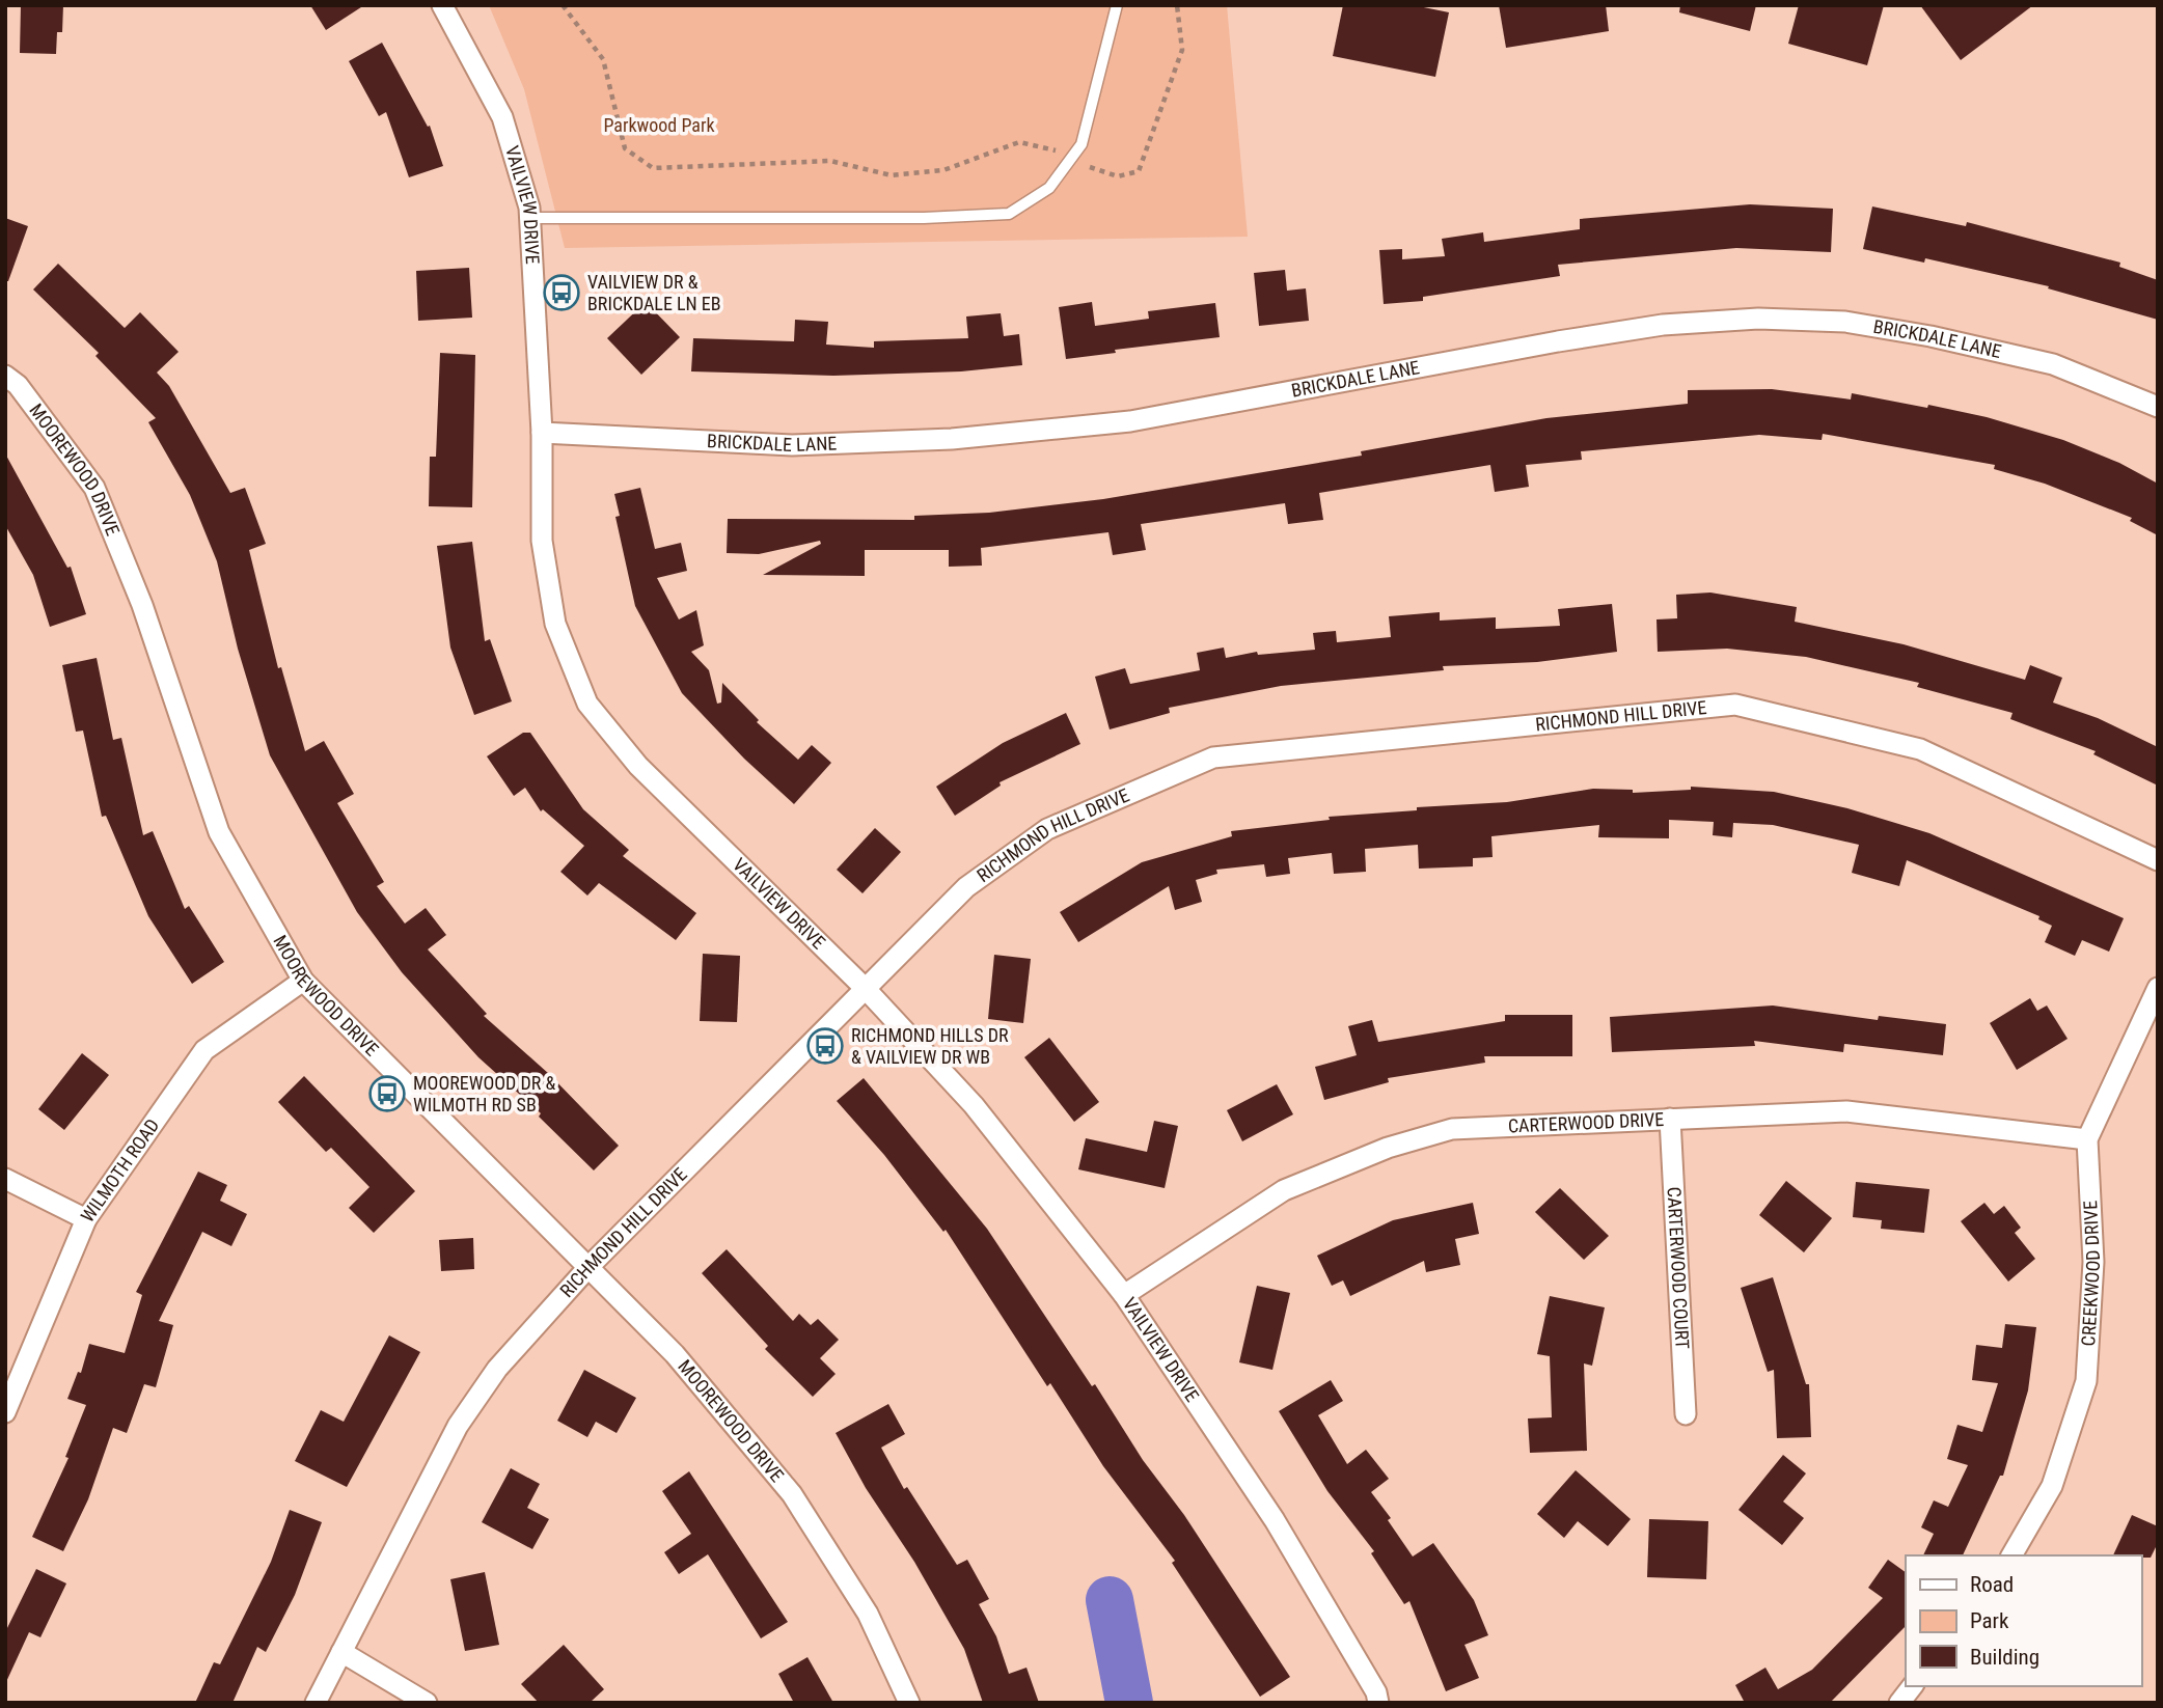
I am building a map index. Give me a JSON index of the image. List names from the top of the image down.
{
  "streets": {
    "street": [
      "VAILVIEW DRIVE",
      "BRICKDALE LANE",
      "MOOREWOOD DRIVE",
      "RICHMOND HILL DRIVE",
      "CARTERWOOD DRIVE",
      "WILMOTH ROAD",
      "CARTERWOOD COURT",
      "CREEKWOOD DRIVE"
    ]
  },
  "crossings": [
    ["VAILVIEW DRIVE", "BRICKDALE LANE"],
    ["VAILVIEW DRIVE", "RICHMOND HILL DRIVE"],
    ["VAILVIEW DRIVE", "CARTERWOOD DRIVE"],
    ["MOOREWOOD DRIVE", "RICHMOND HILL DRIVE"],
    ["MOOREWOOD DRIVE", "WILMOTH ROAD"],
    ["CARTERWOOD DRIVE", "CARTERWOOD COURT"],
    ["CARTERWOOD DRIVE", "CREEKWOOD DRIVE"]
  ],
  "parks": ["Parkwood Park"],
  "places": {
    "bus stop": ["VAILVIEW DR & BRICKDALE LN EB", "RICHMOND HILLS DR & VAILVIEW DR WB", "MOOREWOOD DR & WILMOTH RD SB"]
  },
  "legend": ["Road", "Park", "Building"]
}
